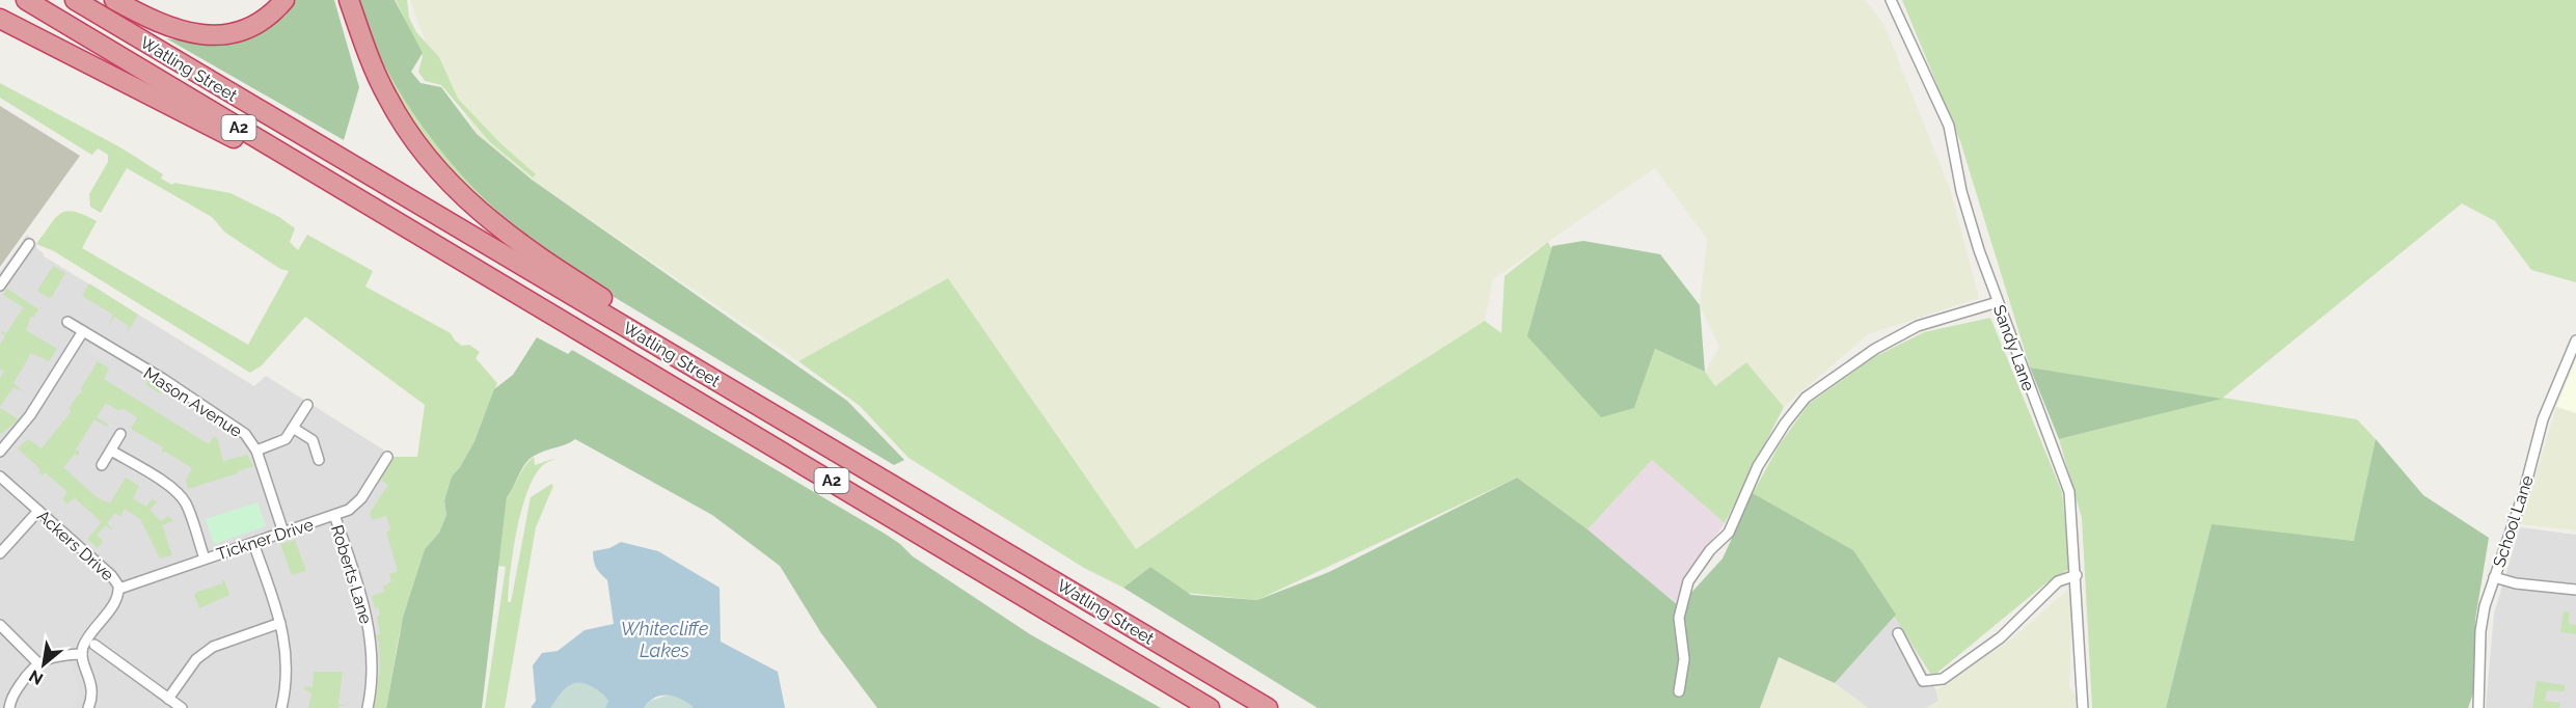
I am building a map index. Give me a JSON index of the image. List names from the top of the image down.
{
  "streets": {
    "highway": ["Watling Street", "A2"],
    "street": [
      "Sandy Lane",
      "Mason Avenue",
      "School Lane",
      "Tickner Drive",
      "Ackers Drive",
      "Roberts Lane"
    ]
  },
  "crossings": [
    ["Mason Avenue", "Tickner Drive"],
    ["Tickner Drive", "Ackers Drive"],
    ["Tickner Drive", "Roberts Lane"]
  ],
  "water": ["Whitecliffe Lakes"],
  "north": "bottom left"
}
